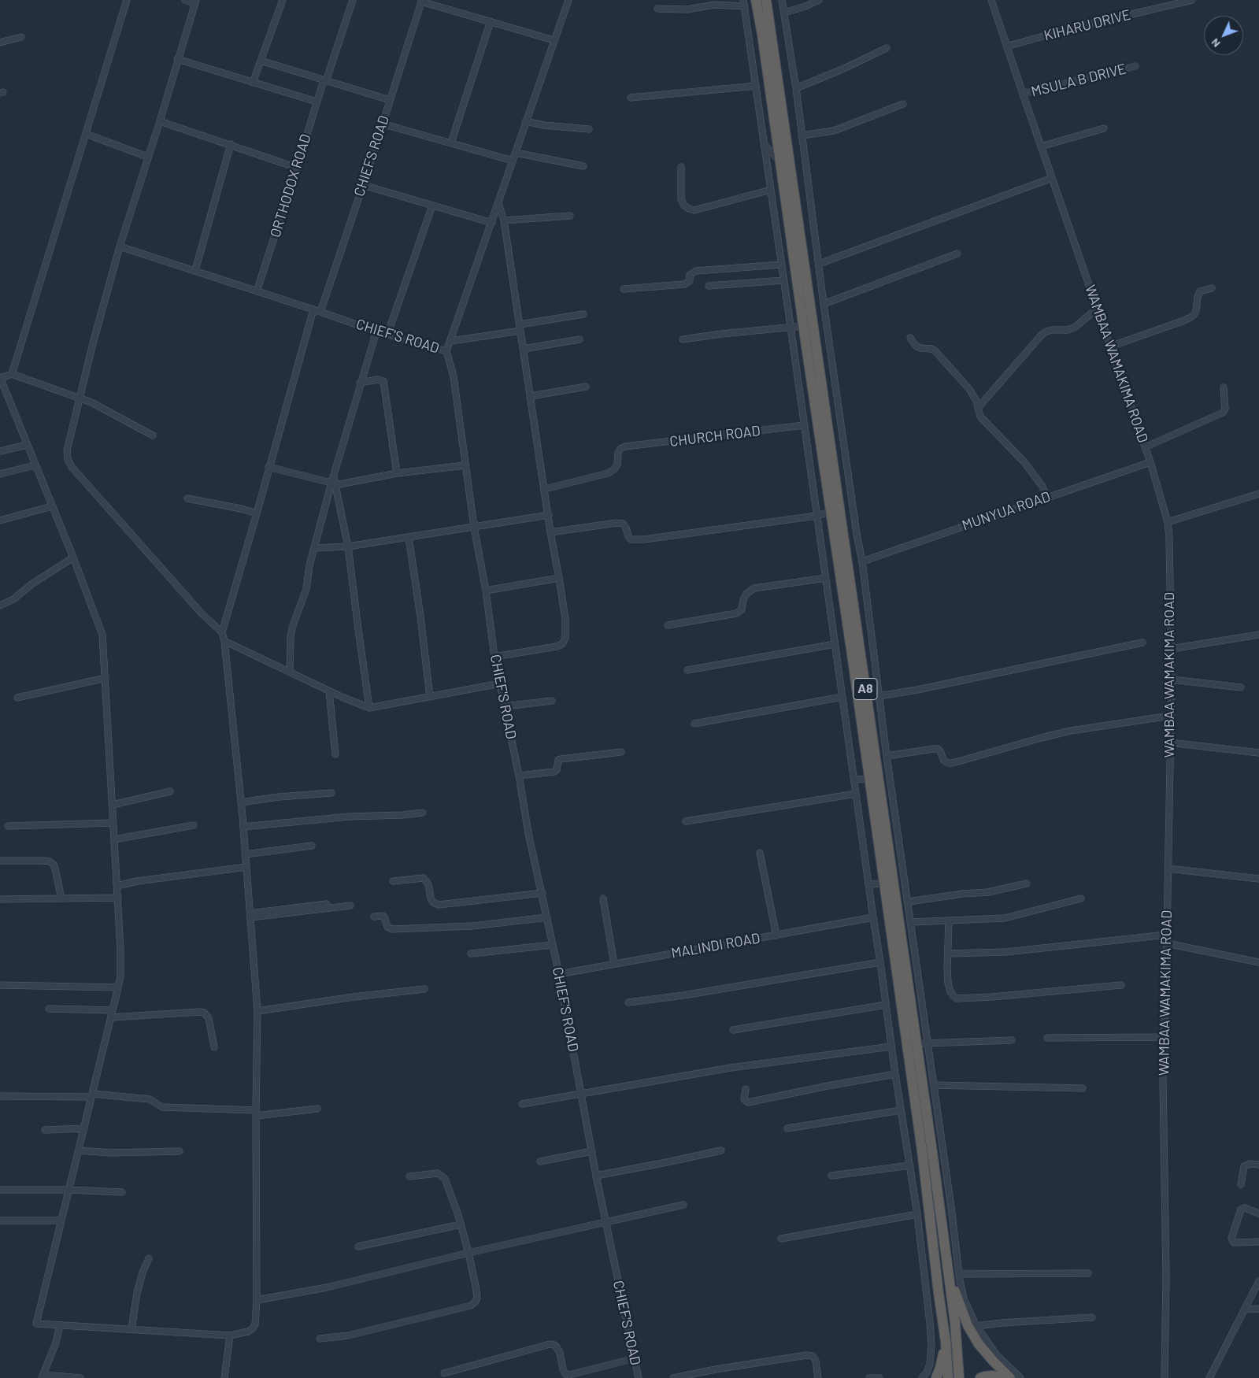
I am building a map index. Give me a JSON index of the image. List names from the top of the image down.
{
  "streets": {
    "highway": ["A8"],
    "street": [
      "KIHARU DRIVE",
      "MSULA B DRIVE",
      "CHIEFS ROAD",
      "ORTHODOX ROAD",
      "CHIEF'S ROAD",
      "WAMBAA WAMAKIMA ROAD",
      "CHURCH ROAD",
      "MUNYUA ROAD",
      "MALINDI ROAD"
    ]
  },
  "crossings": [
    ["KIHARU DRIVE", "WAMBAA WAMAKIMA ROAD"],
    ["MSULA B DRIVE", "WAMBAA WAMAKIMA ROAD"],
    ["CHIEFS ROAD", "CHIEF'S ROAD"],
    ["ORTHODOX ROAD", "CHIEF'S ROAD"],
    ["CHIEF'S ROAD", "MALINDI ROAD"],
    ["WAMBAA WAMAKIMA ROAD", "MUNYUA ROAD"]
  ],
  "north": "bottom left"
}
